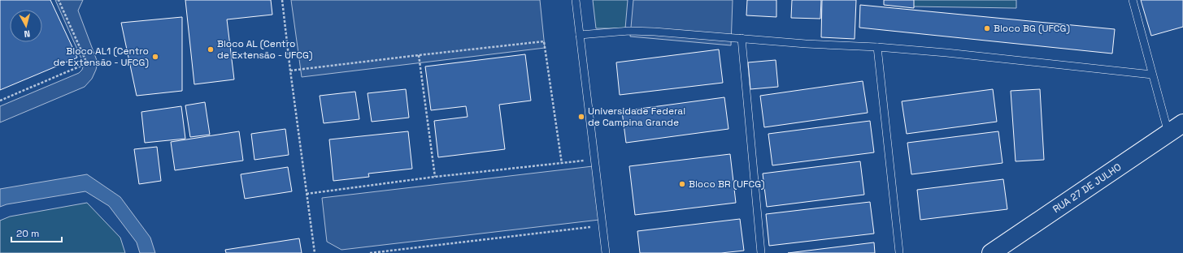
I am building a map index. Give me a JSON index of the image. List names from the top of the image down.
{
  "streets": {
    "street": ["RUA 27 DE JULHO"]
  },
  "places": [
    "Bloco BG (UFCG)",
    "Bloco AL (Centro de Extensão - UFCG)",
    "Bloco AL1 (Centro de Extensão - UFCG)",
    "Universidade Federal de Campina Grande",
    "Bloco BR (UFCG)"
  ],
  "scale_bar": "20 m",
  "north": "bottom"
}
